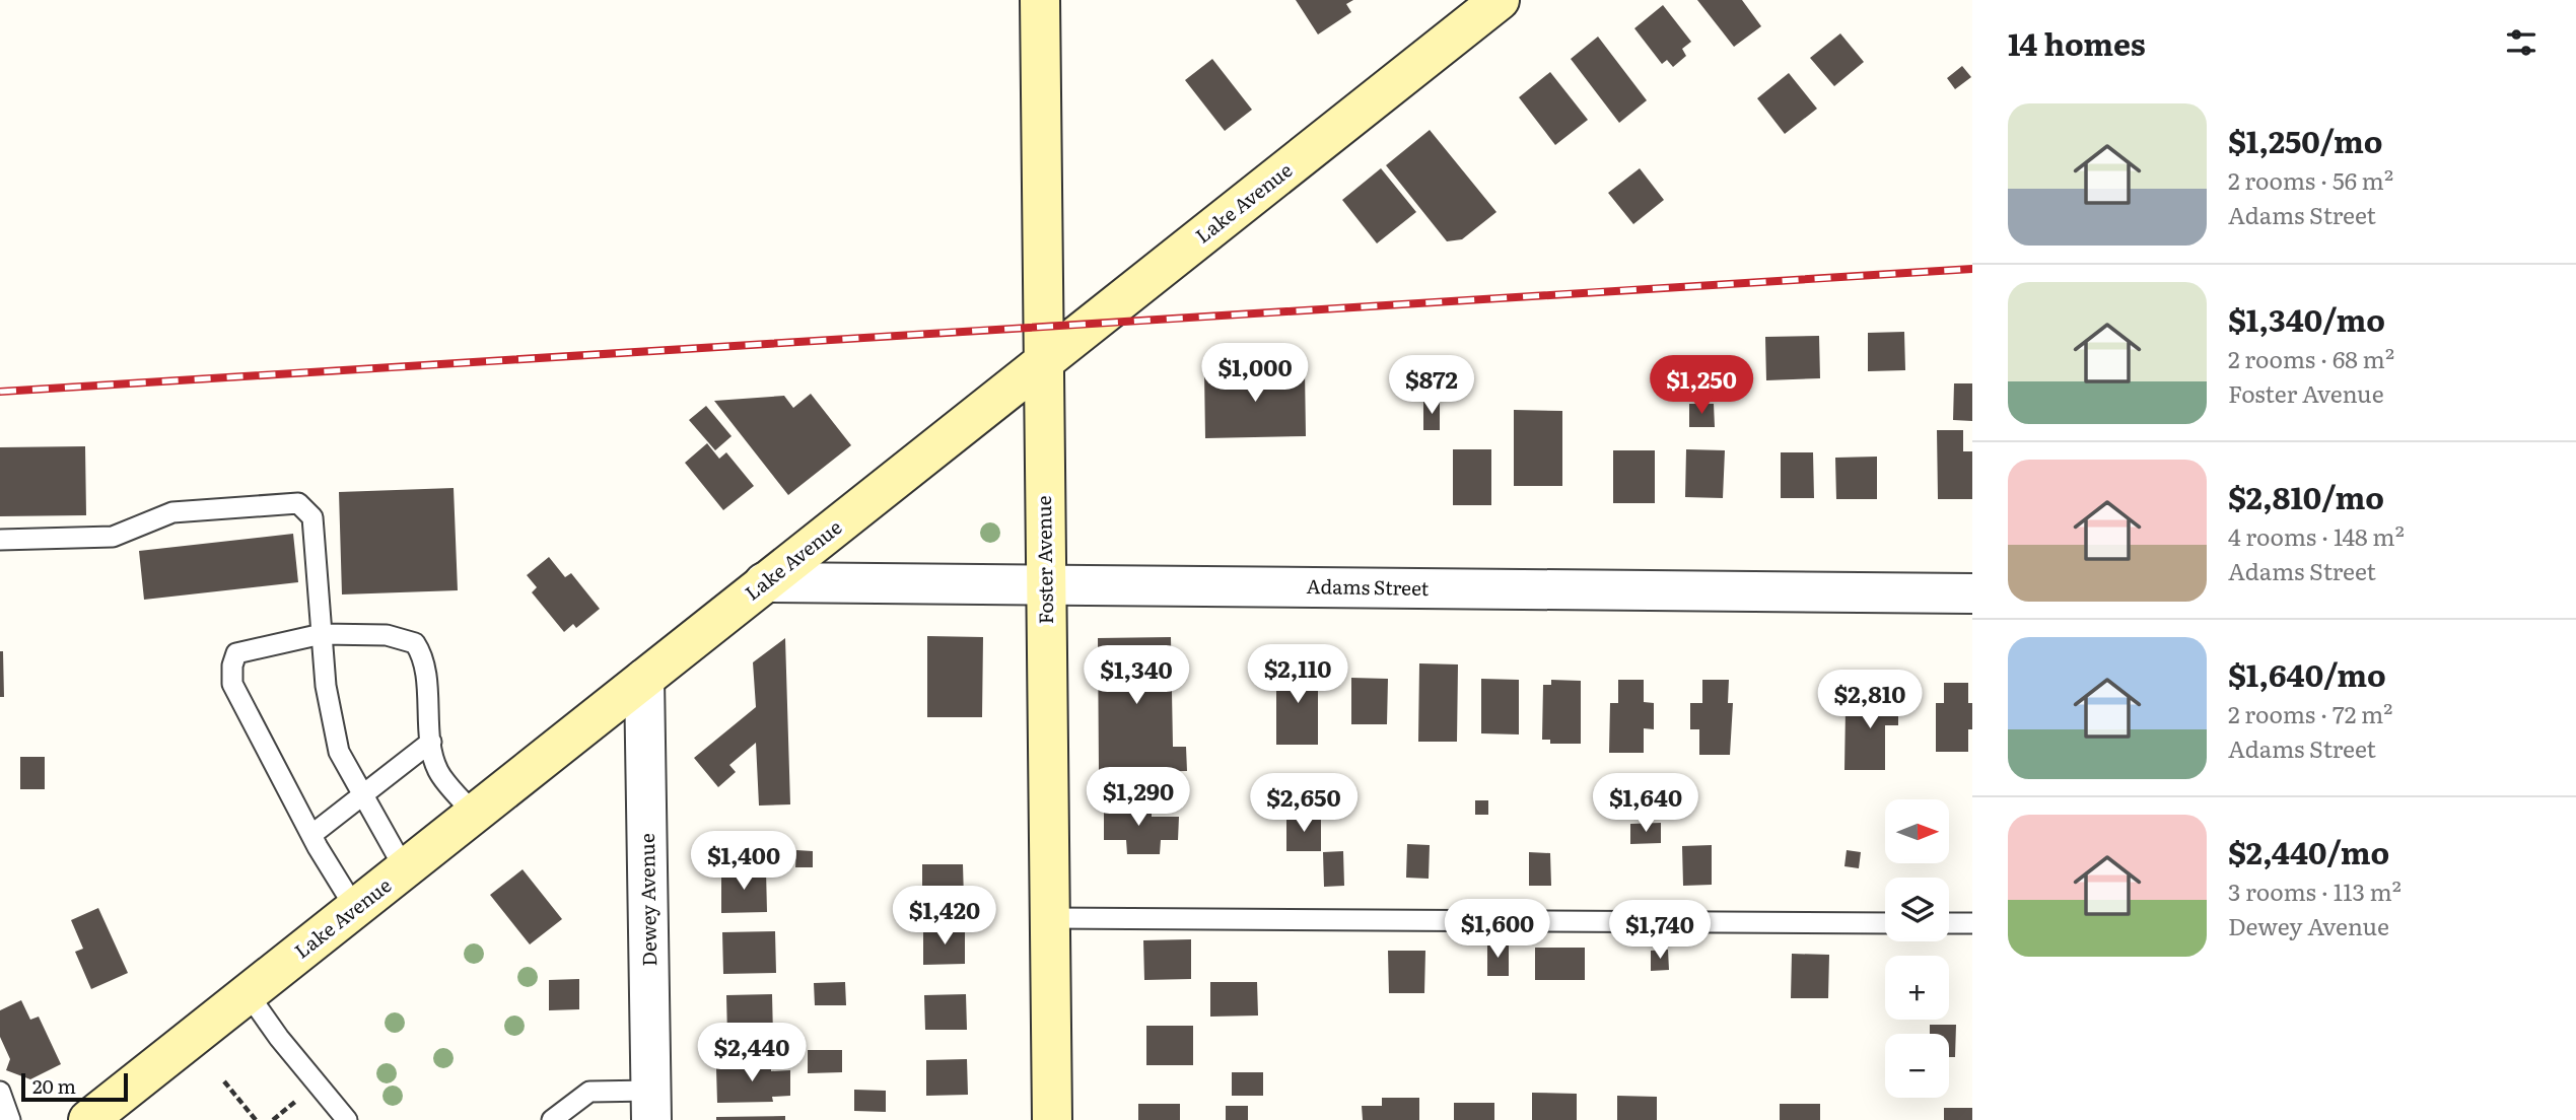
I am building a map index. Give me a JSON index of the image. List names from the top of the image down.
{
  "streets": {
    "street": [
      "Lake Avenue",
      "Foster Avenue",
      "Adams Street",
      "Dewey Avenue"
    ]
  },
  "crossings": [
    ["Lake Avenue", "Foster Avenue"],
    ["Lake Avenue", "Adams Street"],
    ["Lake Avenue", "Dewey Avenue"],
    ["Foster Avenue", "Adams Street"]
  ],
  "scale_bar": "20 m",
  "north": "right",
  "page": {
    "heading": "14 homes",
    "list": [
      {
        "name": "$1,250/mo",
        "note": "2 rooms · 56 m² · Adams Street"
      },
      {
        "name": "$1,340/mo",
        "note": "2 rooms · 68 m² · Foster Avenue"
      },
      {
        "name": "$2,810/mo",
        "note": "4 rooms · 148 m² · Adams Street"
      },
      {
        "name": "$1,640/mo",
        "note": "2 rooms · 72 m² · Adams Street"
      },
      {
        "name": "$2,440/mo",
        "note": "3 rooms · 113 m² · Dewey Avenue"
      }
    ],
    "price": [
      "$1,000",
      "$872",
      "$1,250",
      "$2,110",
      "$1,340",
      "$2,810",
      "$1,290",
      "$2,650",
      "$1,640",
      "$1,400",
      "$1,420",
      "$1,600",
      "$1,740",
      "$2,440"
    ],
    "map_buttons": ["+", "−"],
    "scale": "20 m"
  }
}
